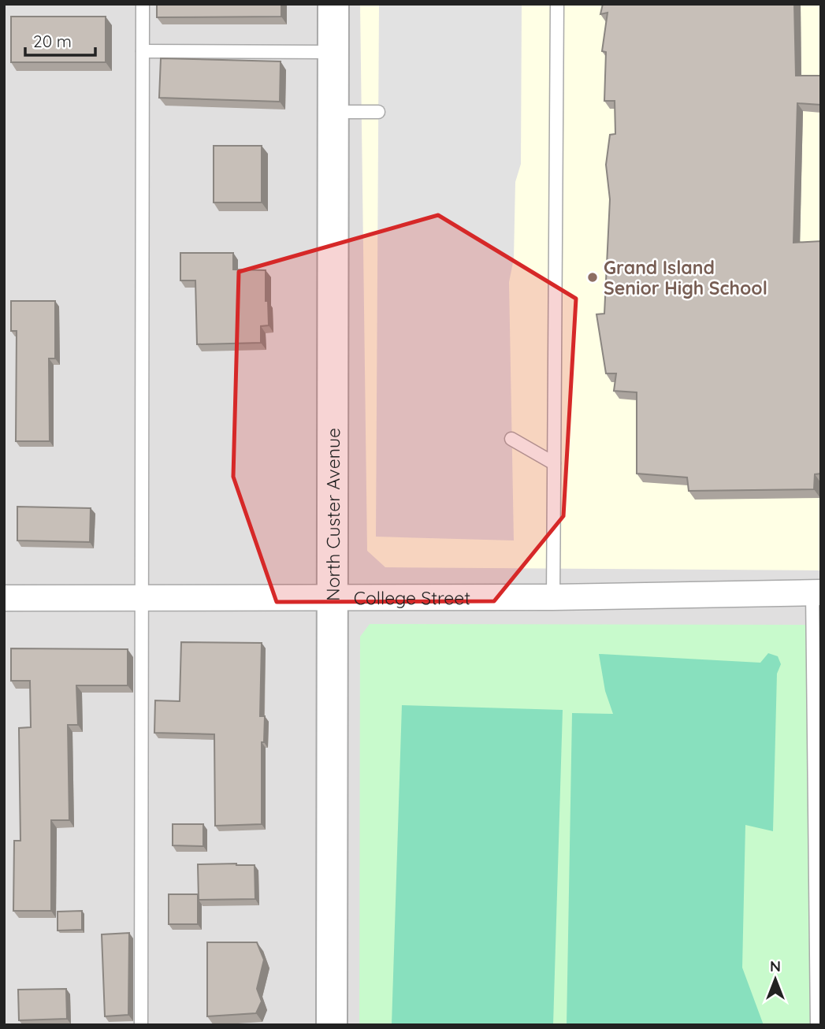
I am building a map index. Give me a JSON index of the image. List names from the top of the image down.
{
  "streets": {
    "street": ["North Custer Avenue", "College Street"]
  },
  "crossings": [
    ["North Custer Avenue", "College Street"]
  ],
  "places": ["Grand Island Senior High School"],
  "scale_bar": "20 m",
  "north": "top"
}
